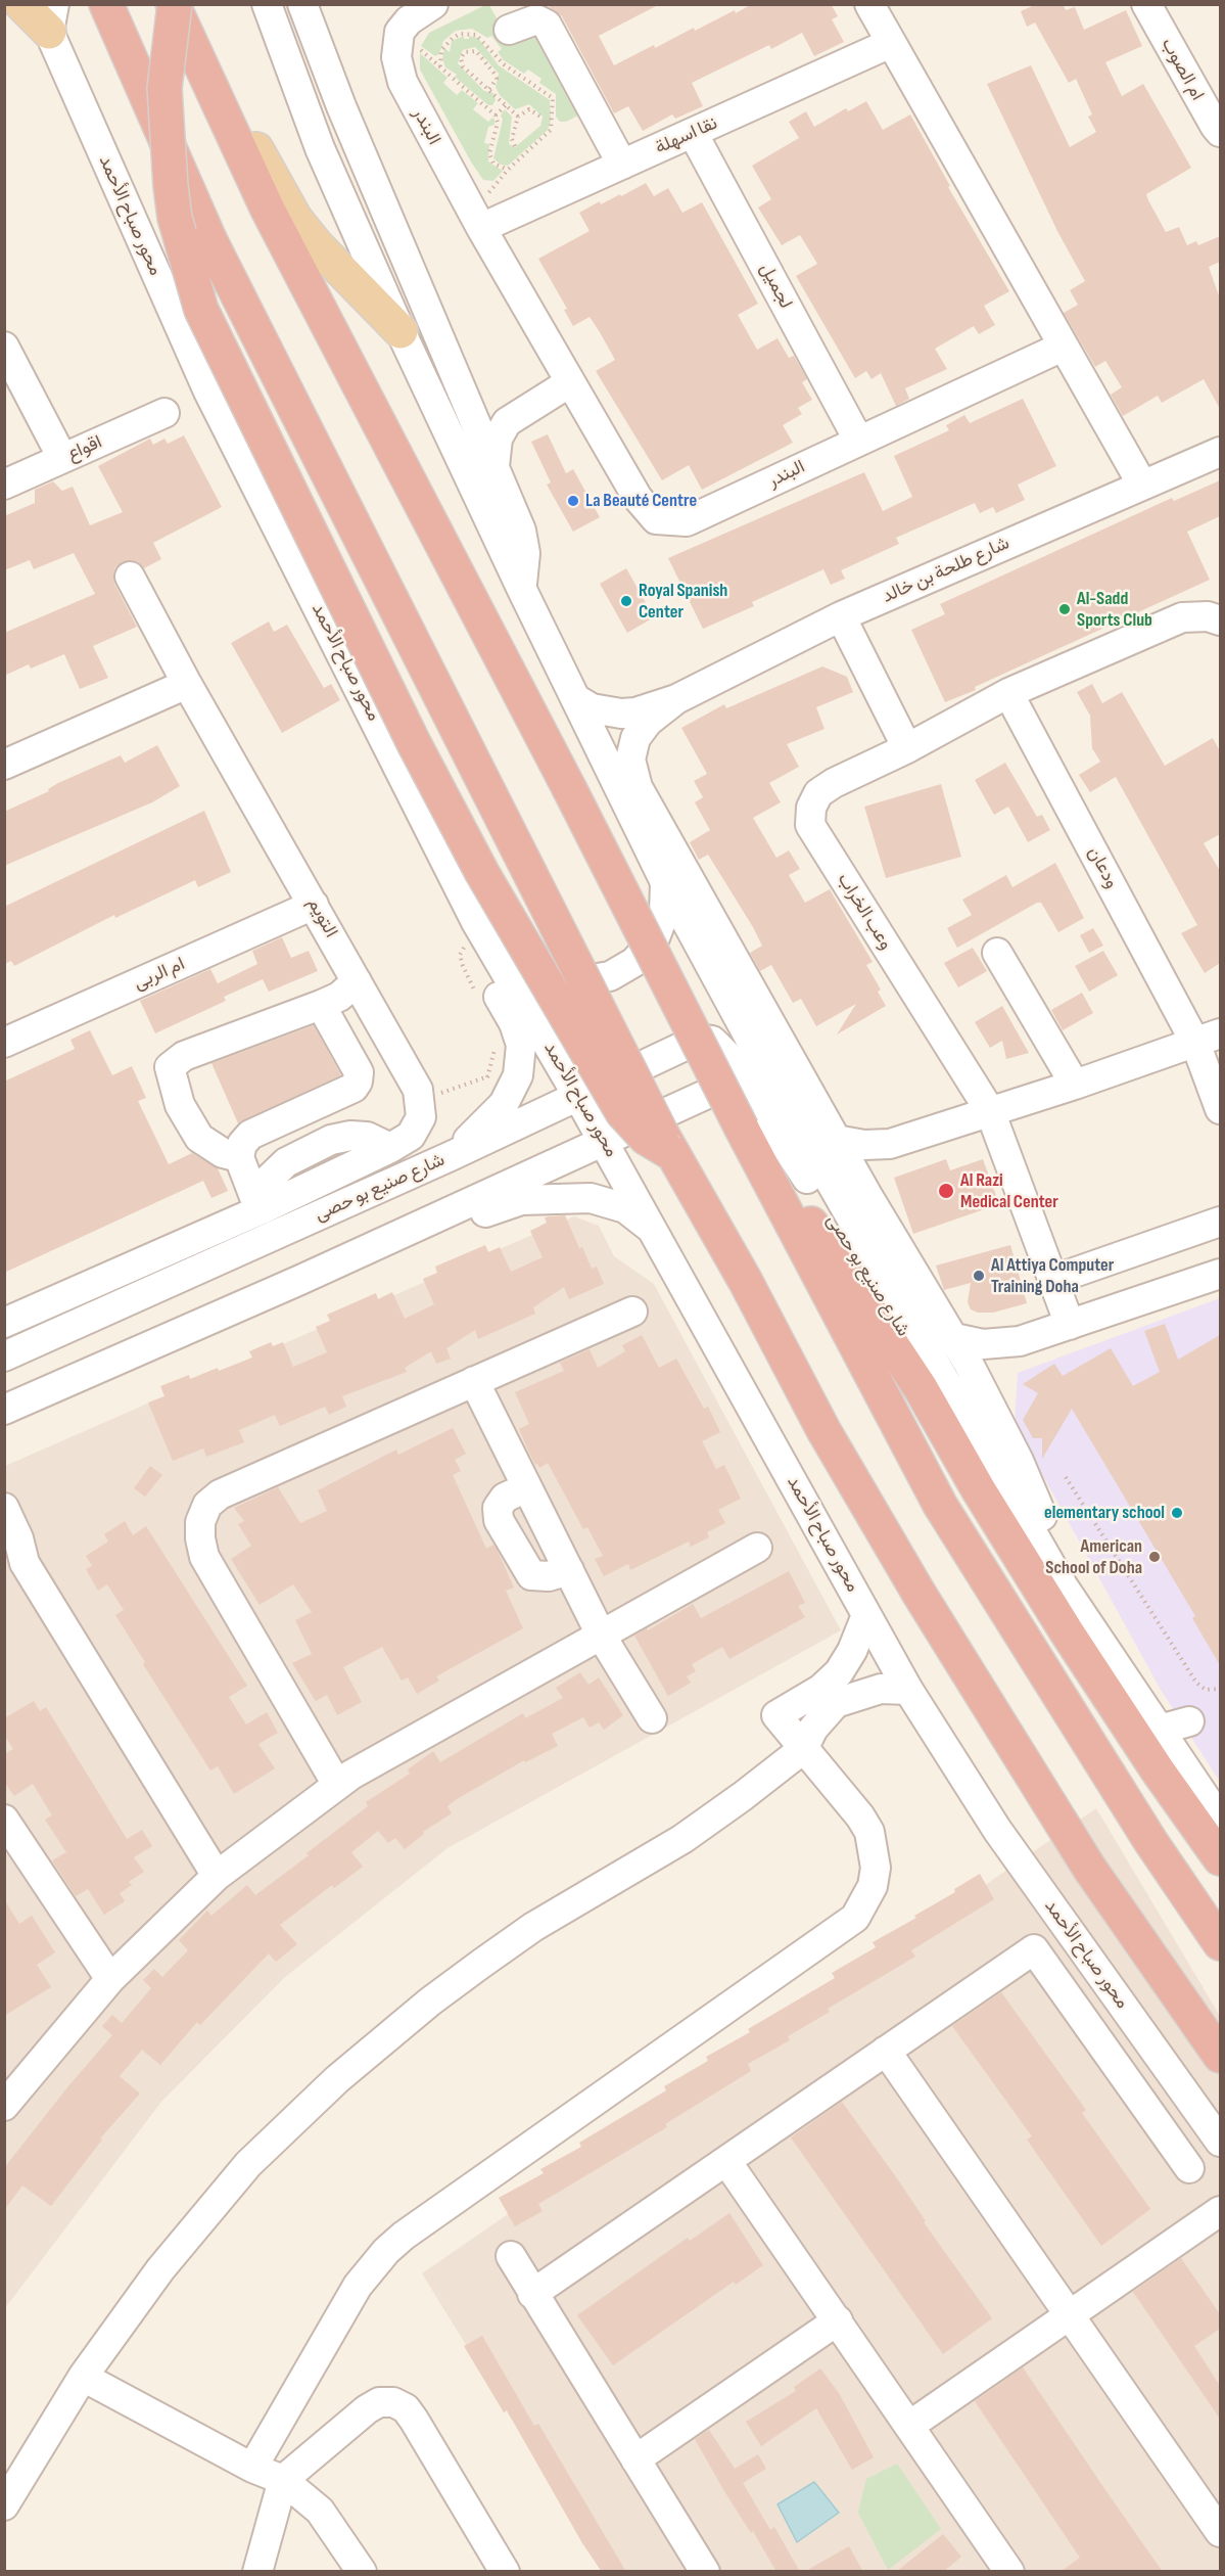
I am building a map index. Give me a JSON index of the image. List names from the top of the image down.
{
  "streets": {
    "street": [
      "ام الصوب",
      "البندر",
      "نقا اسهلة",
      "محور صباح الأحمد",
      "لجميل",
      "اقواع",
      "شارع طلحة بن خالد",
      "ودعان",
      "وعب الخراب",
      "التويم",
      "ام الربى",
      "شارع صنيع بو حصى"
    ]
  },
  "crossings": [
    ["البندر", "نقا اسهلة"],
    ["البندر", "لجميل"],
    ["نقا اسهلة", "لجميل"],
    ["محور صباح الأحمد", "شارع صنيع بو حصى"],
    ["ودعان", "وعب الخراب"],
    ["التويم", "ام الربى"],
    ["التويم", "شارع صنيع بو حصى"]
  ],
  "places": [
    "La Beauté Centre",
    "Royal Spanish Center",
    "Al-Sadd Sports Club",
    "Al Razi Medical Center",
    "Al Attiya Computer Training Doha",
    "elementary school",
    "American School of Doha"
  ]
}
